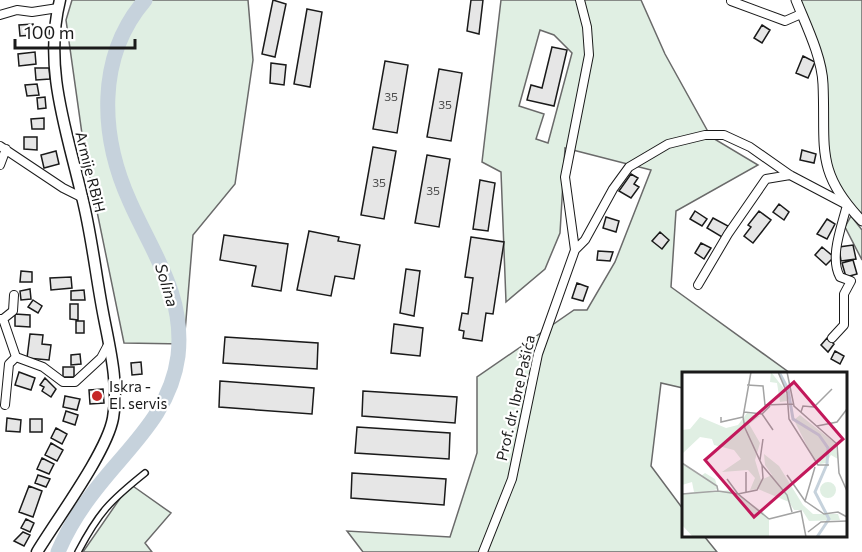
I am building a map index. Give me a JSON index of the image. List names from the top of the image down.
{
  "streets": {
    "main road": ["Armije RBiH"],
    "street": ["Prof. dr. Ibre Pašića"]
  },
  "water": ["Solina"],
  "places": ["Iskra - El. servis"],
  "house_numbers": [
    "35",
    "35",
    "35",
    "35"
  ],
  "scale_bar": "100 m"
}
